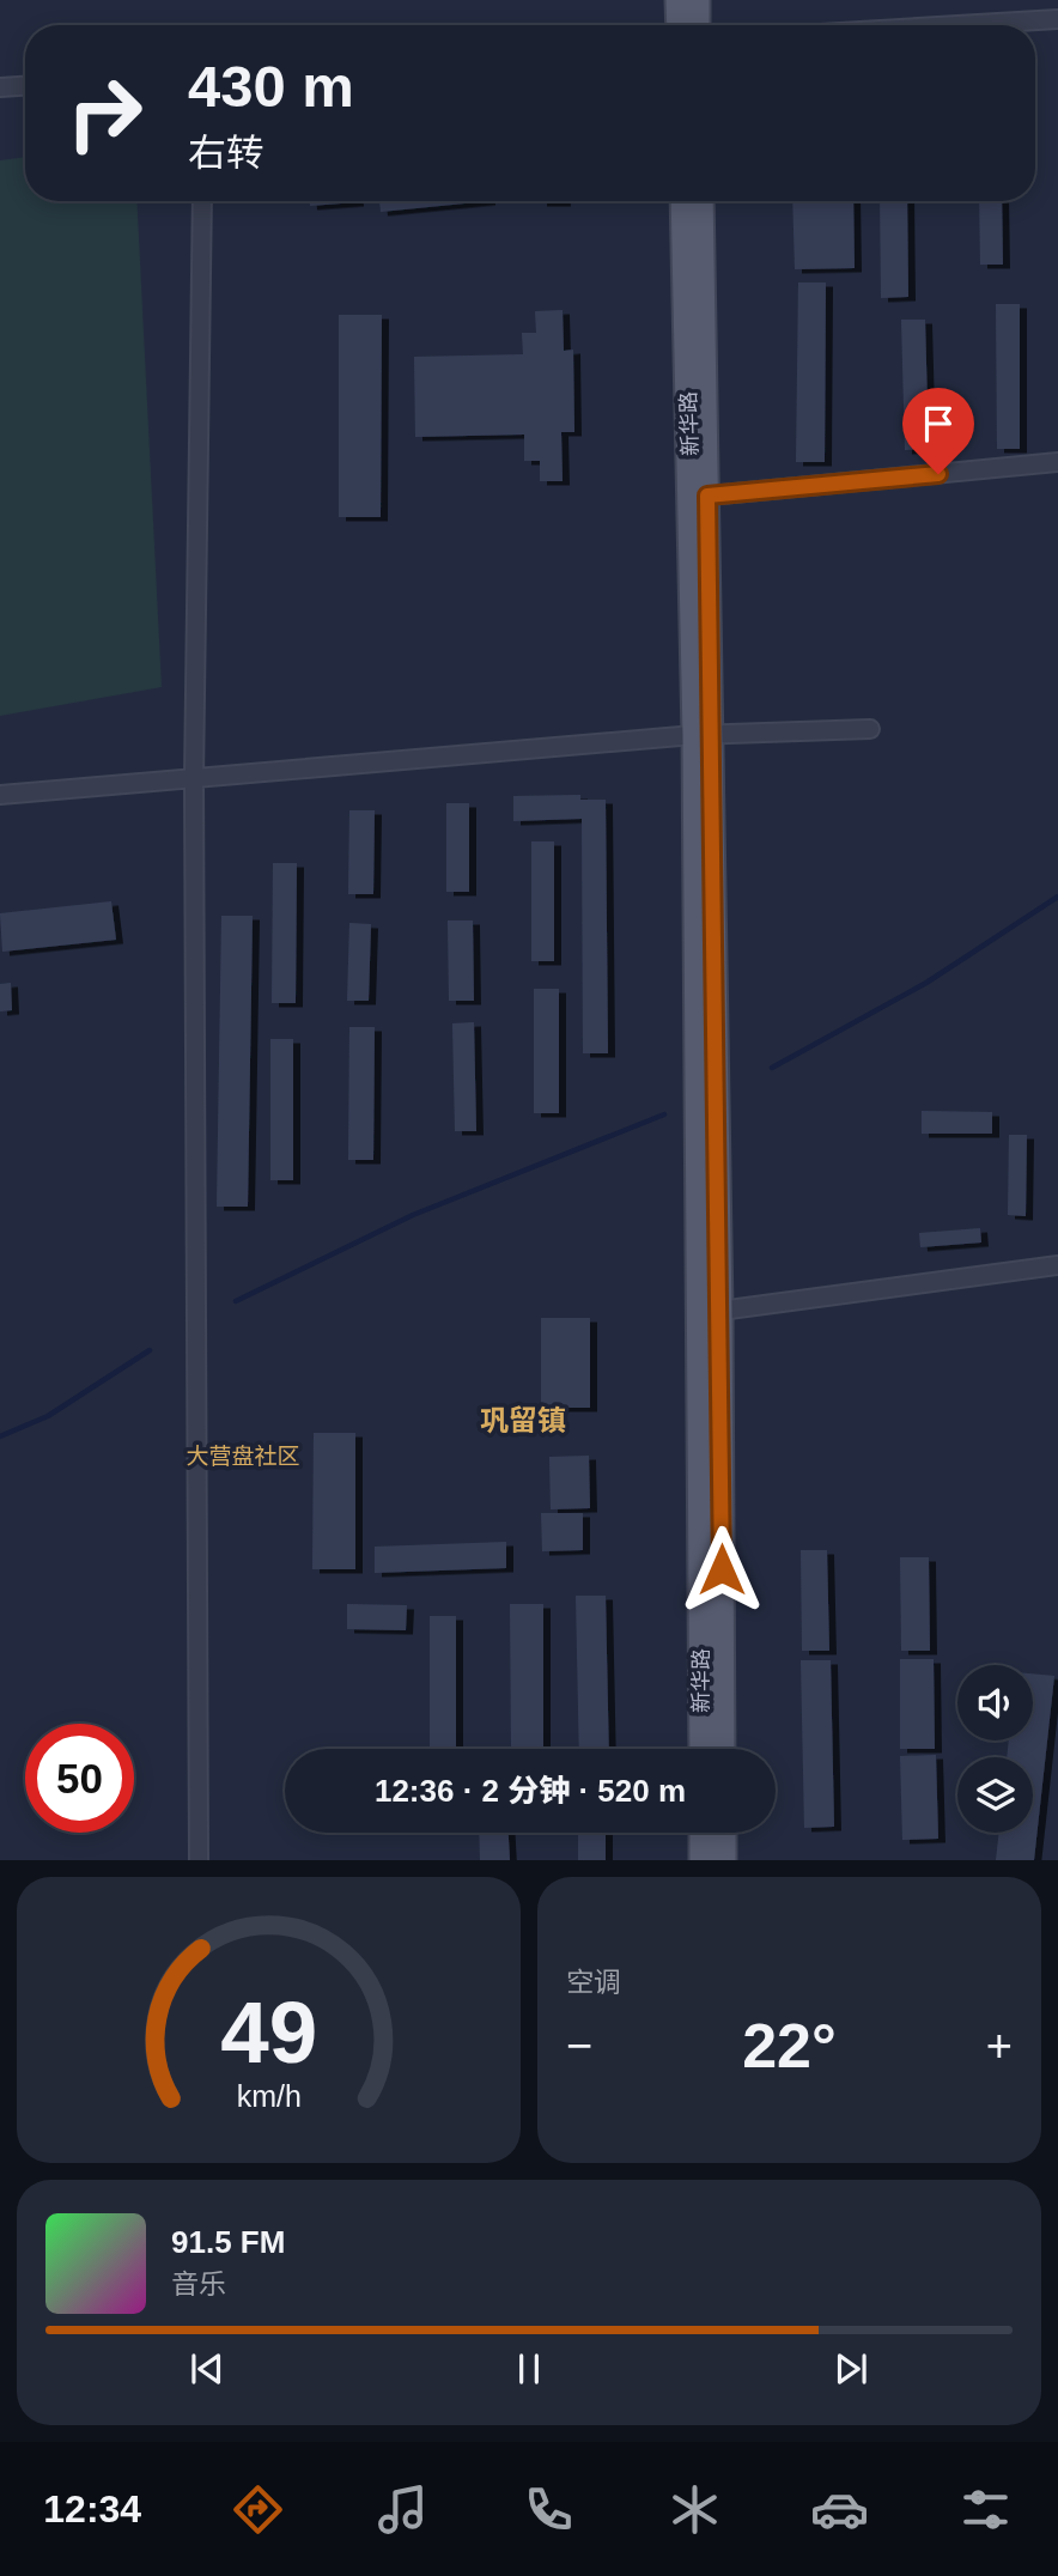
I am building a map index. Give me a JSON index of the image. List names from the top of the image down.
{
  "streets": {
    "main road": ["新华路"]
  },
  "districts": ["巩留镇", "大营盘社区"],
  "page": {
    "turn": ["430 m", "右转"],
    "limit": "50",
    "trip": "12:36 · 2 分钟 · 520 m",
    "tile": "空调",
    "heat": ["−", "22°", "+"],
    "song": ["91.5 FM", "音乐"],
    "tabs": "12:34",
    "gauge": ["49", "km/h"]
  }
}
